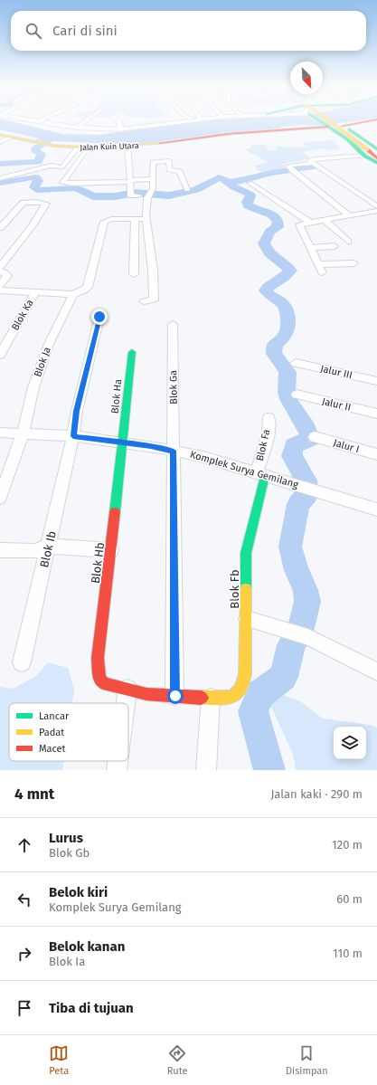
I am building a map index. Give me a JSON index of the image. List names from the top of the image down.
{
  "streets": {
    "street": [
      "Jalan Kuin Utara",
      "Blok Ka",
      "Blok Ja",
      "Jalur III",
      "Blok Ga",
      "Blok Ha",
      "Jalur II",
      "Blok Fa",
      "Jalur I",
      "Komplek Surya Gemilang",
      "Blok Ib",
      "Blok Hb",
      "Blok Fb"
    ]
  },
  "crossings": [
    ["Blok Ja", "Komplek Surya Gemilang"],
    ["Blok Ga", "Komplek Surya Gemilang"],
    ["Blok Ha", "Komplek Surya Gemilang"],
    ["Blok Ha", "Blok Hb"],
    ["Blok Fa", "Komplek Surya Gemilang"],
    ["Blok Fa", "Blok Fb"],
    ["Komplek Surya Gemilang", "Blok Ib"],
    ["Komplek Surya Gemilang", "Blok Hb"],
    ["Komplek Surya Gemilang", "Blok Fb"]
  ],
  "legend": ["Lancar", "Padat", "Macet"],
  "north": "bottom right",
  "page": {
    "search": "Cari di sini",
    "heading": ["4 mnt", "Jalan kaki · 290 m"],
    "list": [
      ["Lurus", "Blok Gb", "120 m"],
      ["Belok kiri", "Komplek Surya Gemilang", "60 m"],
      ["Belok kanan", "Blok Ia", "110 m"],
      "Tiba di tujuan"
    ],
    "nav": ["Peta", "Rute", "Disimpan"]
  }
}
